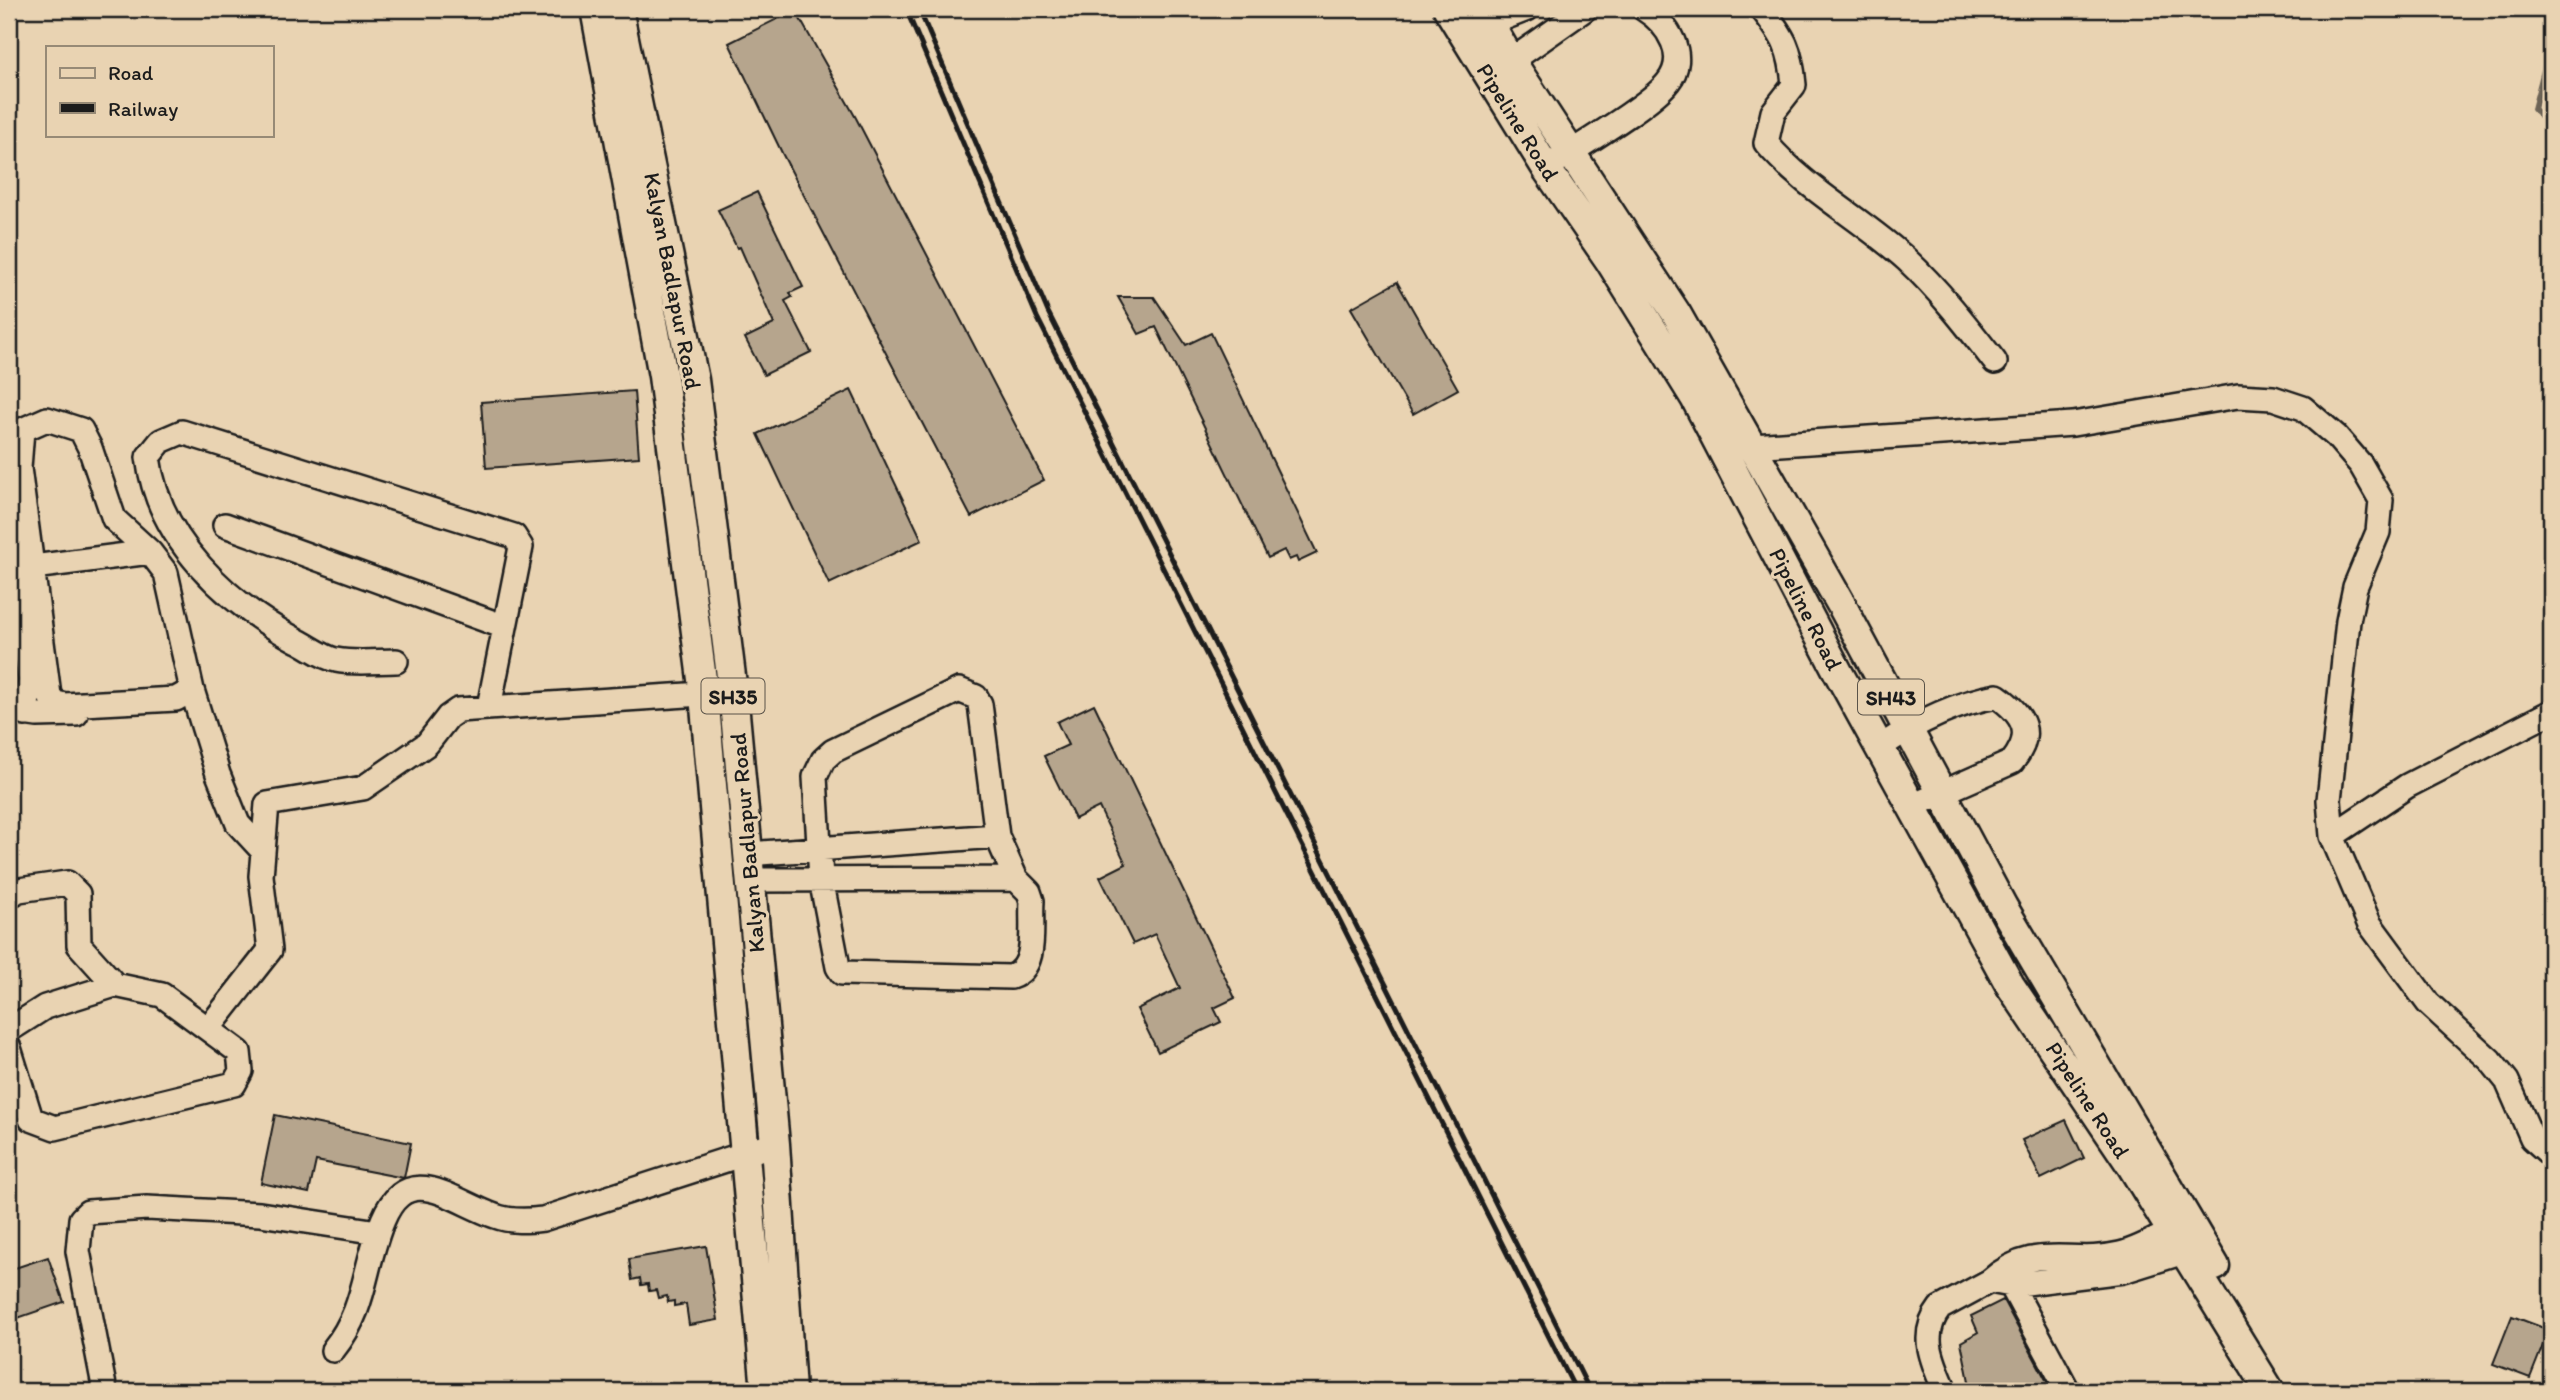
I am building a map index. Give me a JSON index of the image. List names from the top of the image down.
{
  "streets": {
    "main road": [
      "Pipeline Road",
      "Kalyan Badlapur Road",
      "SH35",
      "SH43"
    ]
  },
  "legend": ["Road", "Railway"]
}
